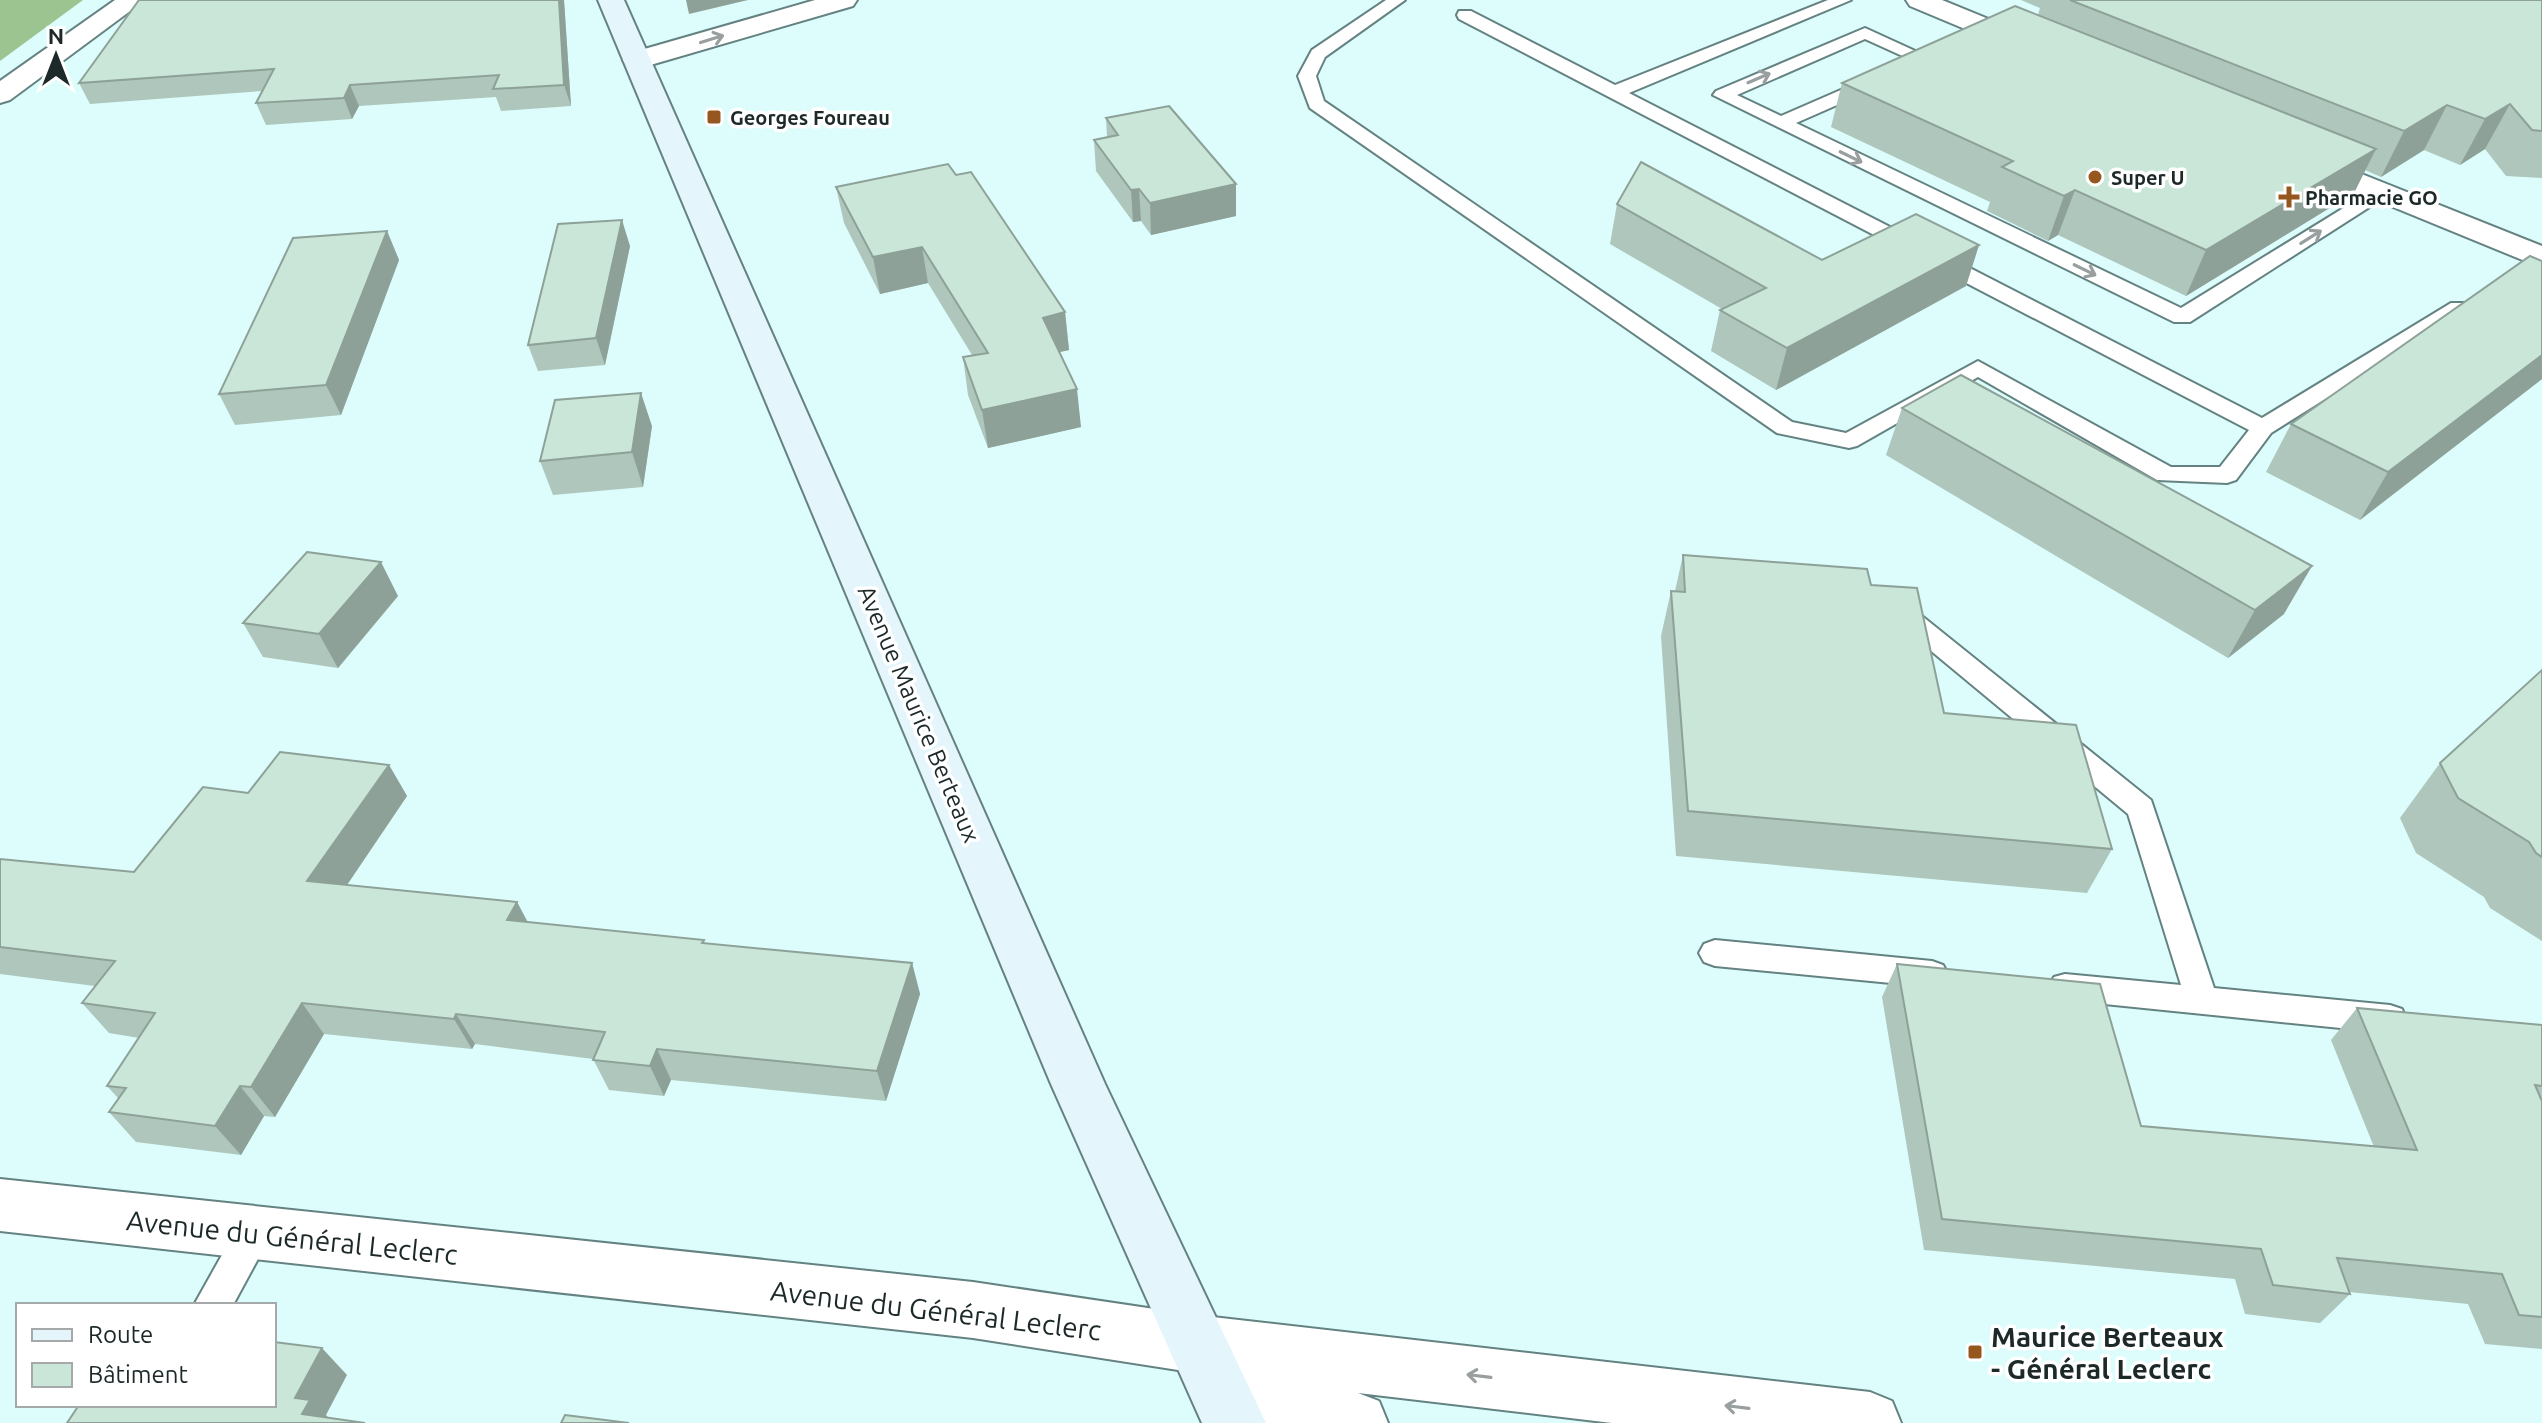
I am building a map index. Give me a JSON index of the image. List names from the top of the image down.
{
  "streets": {
    "main road": ["Avenue Maurice Berteaux"],
    "street": ["Avenue du Général Leclerc"]
  },
  "crossings": [
    ["Avenue Maurice Berteaux", "Avenue du Général Leclerc"]
  ],
  "one_way": ["Avenue du Général Leclerc"],
  "places": {
    "transit": ["Georges Foureau", "Maurice Berteaux - Général Leclerc"],
    "other": ["Super U"],
    "health": ["Pharmacie GO"]
  },
  "legend": ["Route", "Bâtiment"],
  "north": "top"
}
